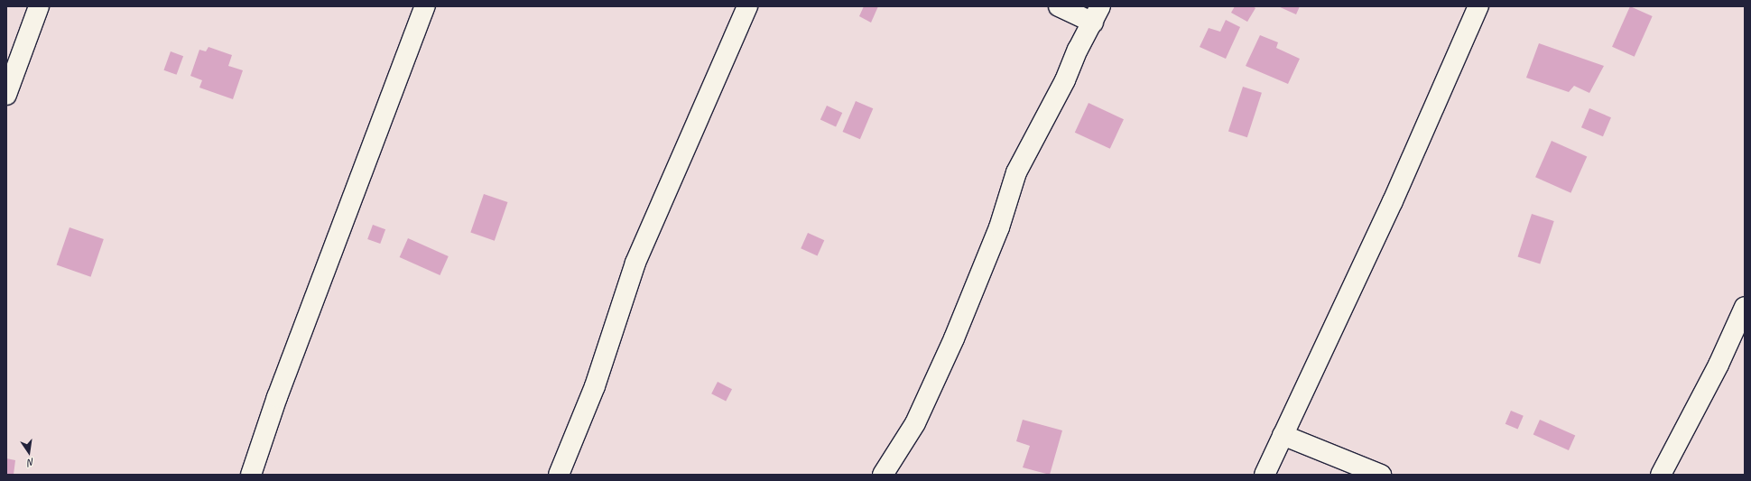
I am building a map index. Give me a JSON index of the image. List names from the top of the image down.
{
  "north": "bottom"
}
